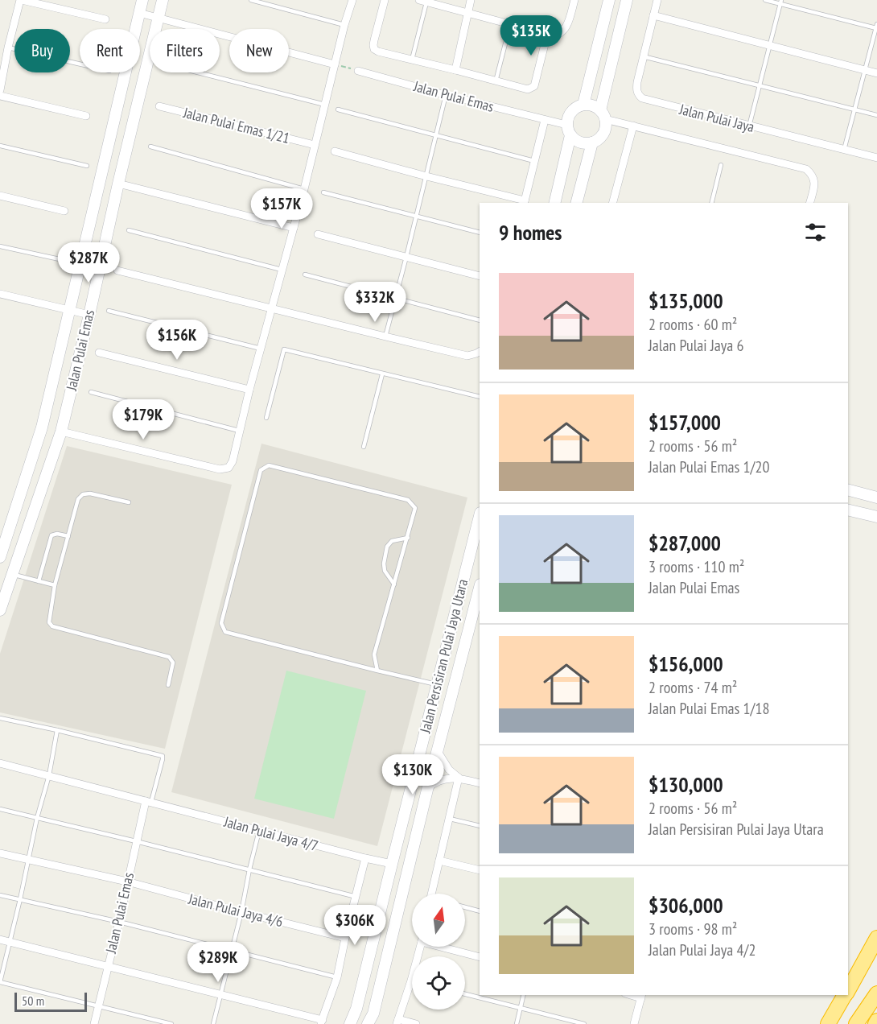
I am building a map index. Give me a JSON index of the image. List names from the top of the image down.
{
  "streets": {
    "street": [
      "Jalan Pulai Emas",
      "Jalan Pulai Jaya",
      "Jalan Pulai Emas 1/21",
      "Jalan Persisiran Pulai Jaya Utara",
      "Jalan Pulai Jaya 4/7",
      "Jalan Pulai Jaya 4/6"
    ]
  },
  "crossings": [
    ["Jalan Pulai Emas", "Jalan Pulai Jaya 4/7"],
    ["Jalan Pulai Emas", "Jalan Pulai Jaya 4/6"],
    ["Jalan Persisiran Pulai Jaya Utara", "Jalan Pulai Jaya 4/7"]
  ],
  "scale_bar": "50 m",
  "north": "top",
  "page": {
    "price": [
      "$135K",
      "$157K",
      "$287K",
      "$332K",
      "$156K",
      "$179K",
      "$130K",
      "$306K",
      "$289K"
    ],
    "chip": [
      "Buy",
      "Rent",
      "Filters",
      "New"
    ],
    "heading": "9 homes",
    "list": [
      {
        "name": "$135,000",
        "note": "2 rooms · 60 m² · Jalan Pulai Jaya 6"
      },
      {
        "name": "$157,000",
        "note": "2 rooms · 56 m² · Jalan Pulai Emas 1/20"
      },
      {
        "name": "$287,000",
        "note": "3 rooms · 110 m² · Jalan Pulai Emas"
      },
      {
        "name": "$156,000",
        "note": "2 rooms · 74 m² · Jalan Pulai Emas 1/18"
      },
      {
        "name": "$130,000",
        "note": "2 rooms · 56 m² · Jalan Persisiran Pulai Jaya Utara"
      },
      {
        "name": "$306,000",
        "note": "3 rooms · 98 m² · Jalan Pulai Jaya 4/2"
      }
    ],
    "scale": "50 m"
  }
}
